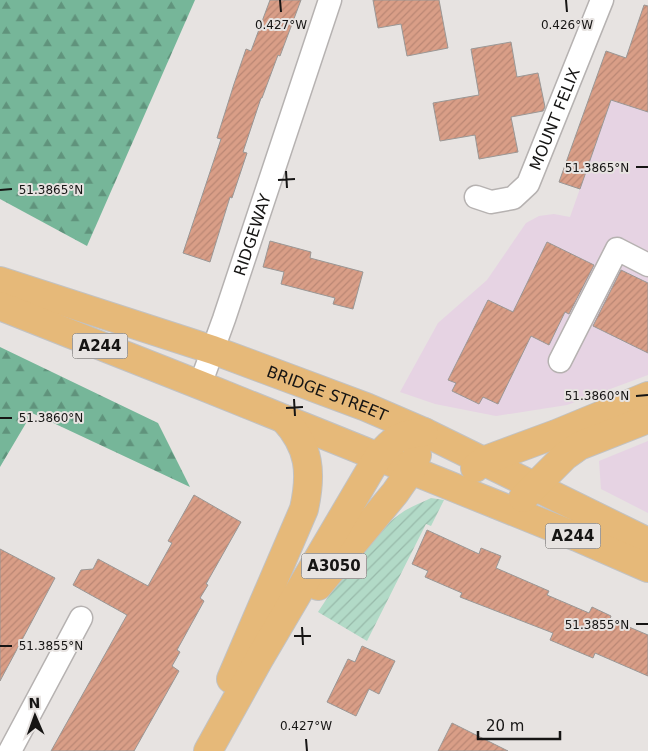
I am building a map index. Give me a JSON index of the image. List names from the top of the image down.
{
  "streets": {
    "main road": ["A244", "BRIDGE STREET", "A3050"],
    "street": ["MOUNT FELIX", "RIDGEWAY"]
  },
  "crossings": [
    ["RIDGEWAY", "A244"],
    ["RIDGEWAY", "BRIDGE STREET"],
    ["A244", "BRIDGE STREET"],
    ["A244", "A3050"],
    ["BRIDGE STREET", "A3050"]
  ],
  "scale_bar": "20 m",
  "north": "top",
  "coordinates": [
    "0.427°W",
    "0.426°W",
    "51.3865°N",
    "51.3860°N",
    "51.3855°N"
  ]
}
